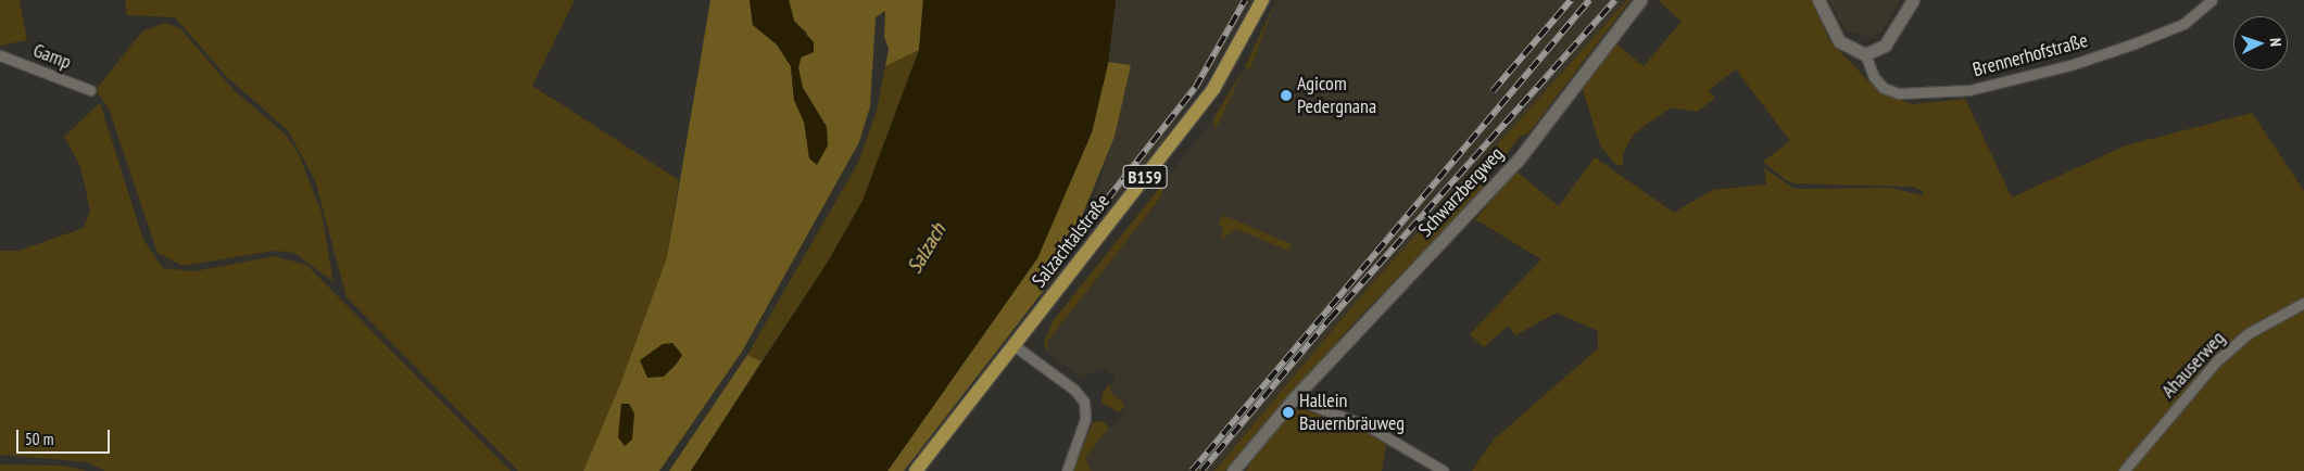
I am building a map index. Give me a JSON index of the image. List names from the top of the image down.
{
  "streets": {
    "main road": ["B159", "Salzachtalstraße"],
    "street": [
      "Brennerhofstraße",
      "Gamp",
      "Schwarzbergweg",
      "Ahauserweg"
    ]
  },
  "water": ["Salzach"],
  "places": ["Agicom Pedergnana", "Hallein Bauernbräuweg"],
  "scale_bar": "50 m",
  "north": "right"
}
